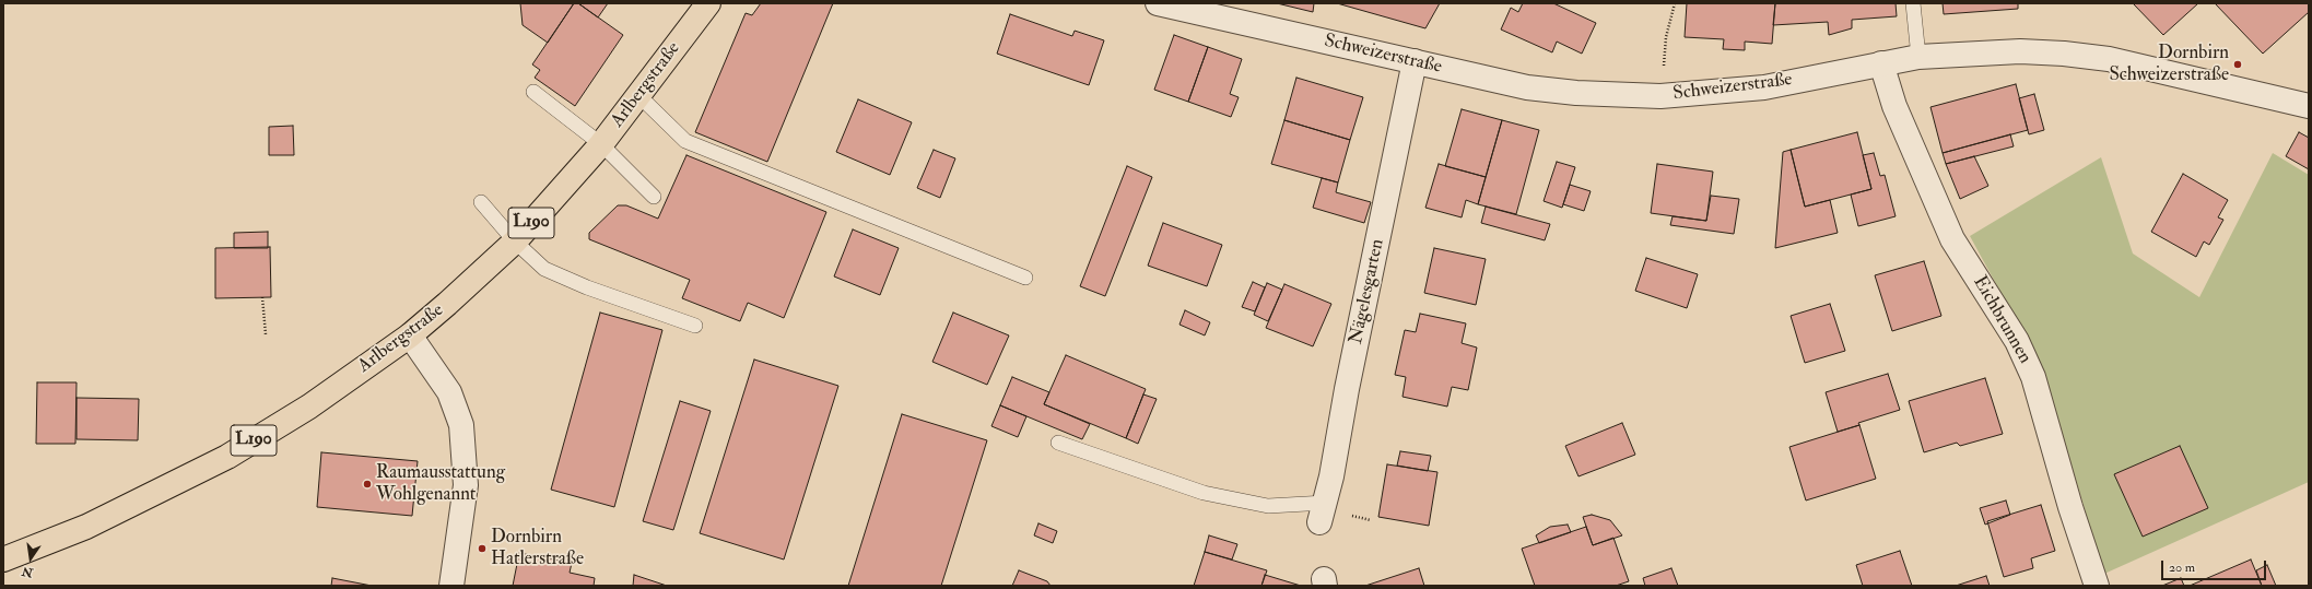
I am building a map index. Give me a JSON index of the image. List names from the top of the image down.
{
  "streets": {
    "main road": ["Arlbergstraße", "L190"],
    "street": ["Schweizerstraße", "Nägelesgarten", "Eichbrunnen"]
  },
  "crossings": [
    ["Schweizerstraße", "Nägelesgarten"],
    ["Schweizerstraße", "Eichbrunnen"]
  ],
  "places": ["Dornbirn Schweizerstraße", "Raumausstattung Wohlgenannt", "Dornbirn Hatlerstraße"],
  "scale_bar": "20 m",
  "north": "bottom"
}
